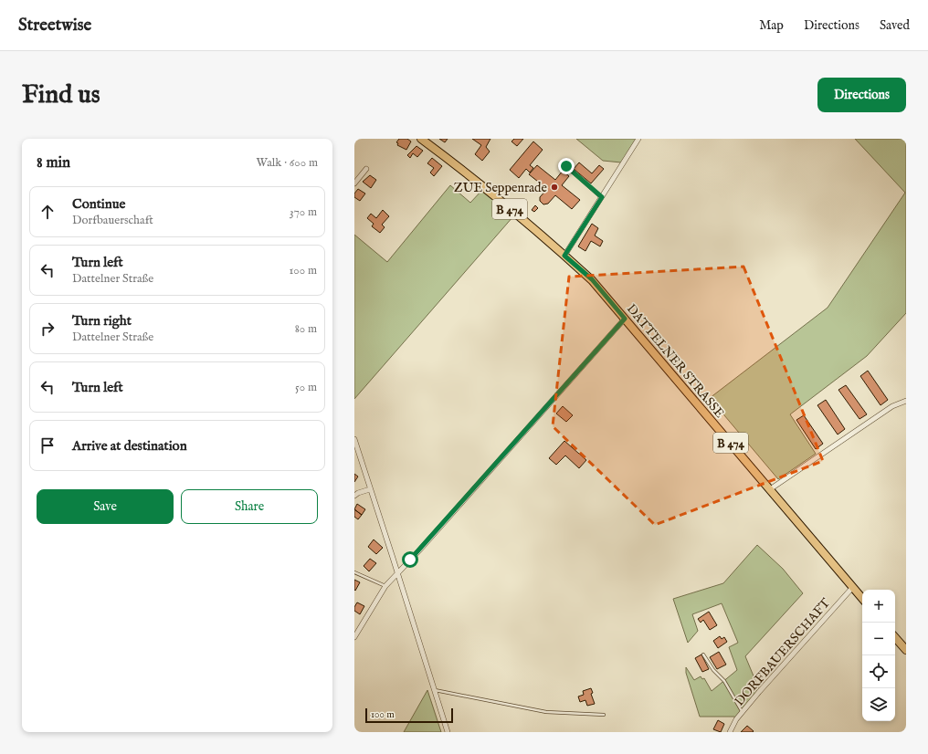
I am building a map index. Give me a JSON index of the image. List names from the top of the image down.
{
  "streets": {
    "main road": ["B 474", "DATTELNER STRASSE"],
    "street": ["DORFBAUERSCHAFT"]
  },
  "crossings": [
    ["DATTELNER STRASSE", "DORFBAUERSCHAFT"]
  ],
  "places": ["ZUE Seppenrade"],
  "scale_bar": "100 m",
  "page": {
    "header": "Streetwise",
    "nav": ["Map", "Directions", "Saved"],
    "buttons": [
      "Directions",
      ["Save", "Share"]
    ],
    "title": "Find us",
    "heading": ["8 min", "Walk · 600 m"],
    "list": [
      ["Continue", "Dorfbauerschaft", "370 m"],
      ["Turn left", "Dattelner Straße", "100 m"],
      ["Turn right", "Dattelner Straße", "80 m"],
      ["Turn left", "50 m"],
      "Arrive at destination"
    ],
    "map_buttons": ["+", "−"],
    "scale": "100 m"
  }
}
